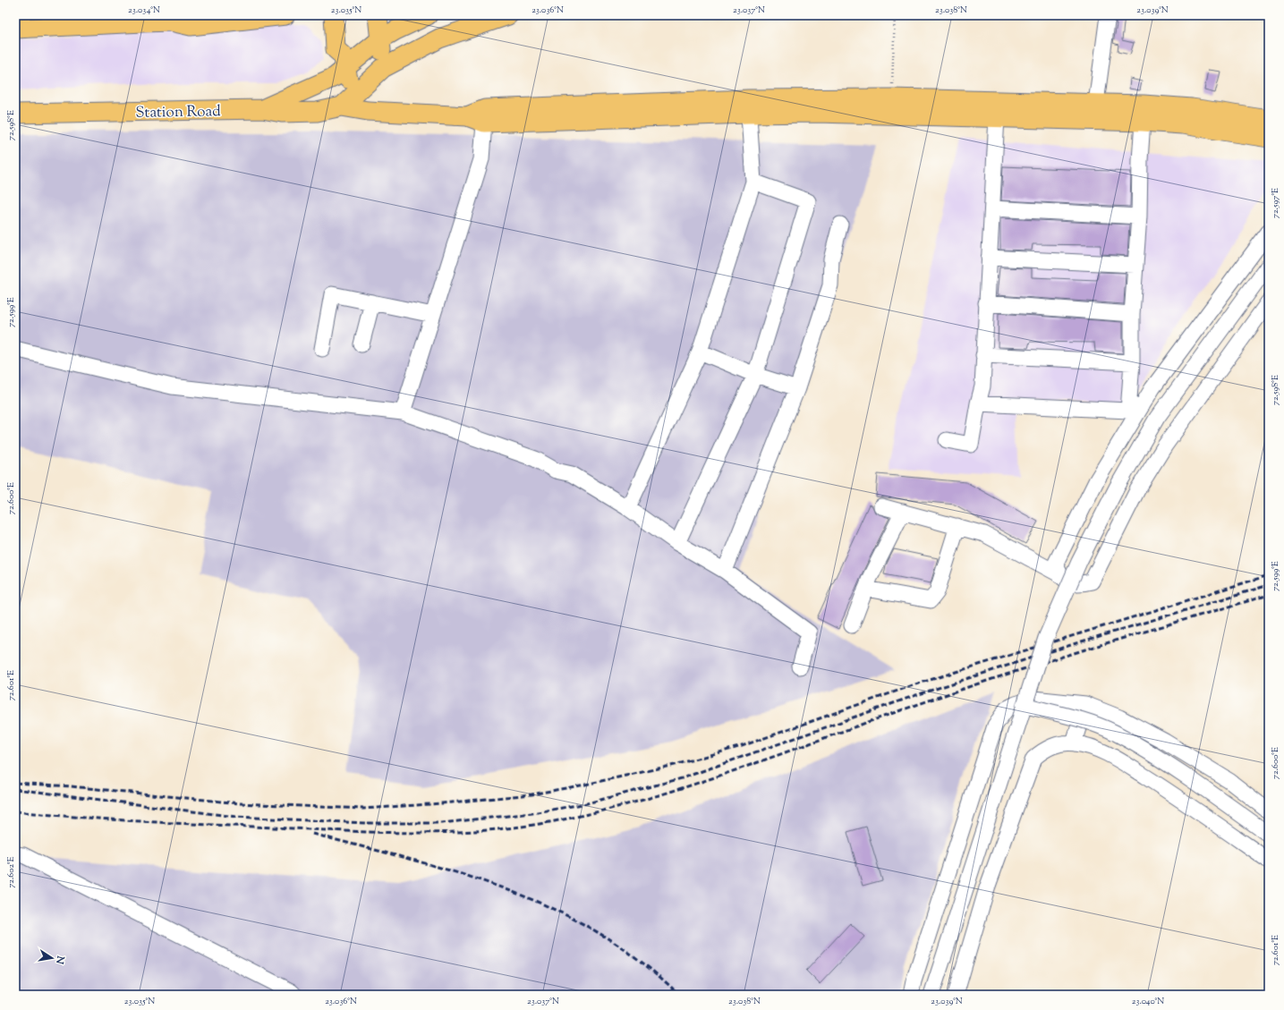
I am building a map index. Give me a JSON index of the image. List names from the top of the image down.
{
  "streets": {
    "main road": ["Station Road"]
  },
  "north": "right",
  "coordinates": [
    "23.034°N",
    "23.035°N",
    "23.036°N",
    "23.037°N",
    "23.038°N",
    "23.039°N",
    "72.598°E",
    "72.597°E",
    "72.599°E",
    "72.600°E",
    "72.601°E",
    "72.602°E",
    "23.040°N"
  ]
}
